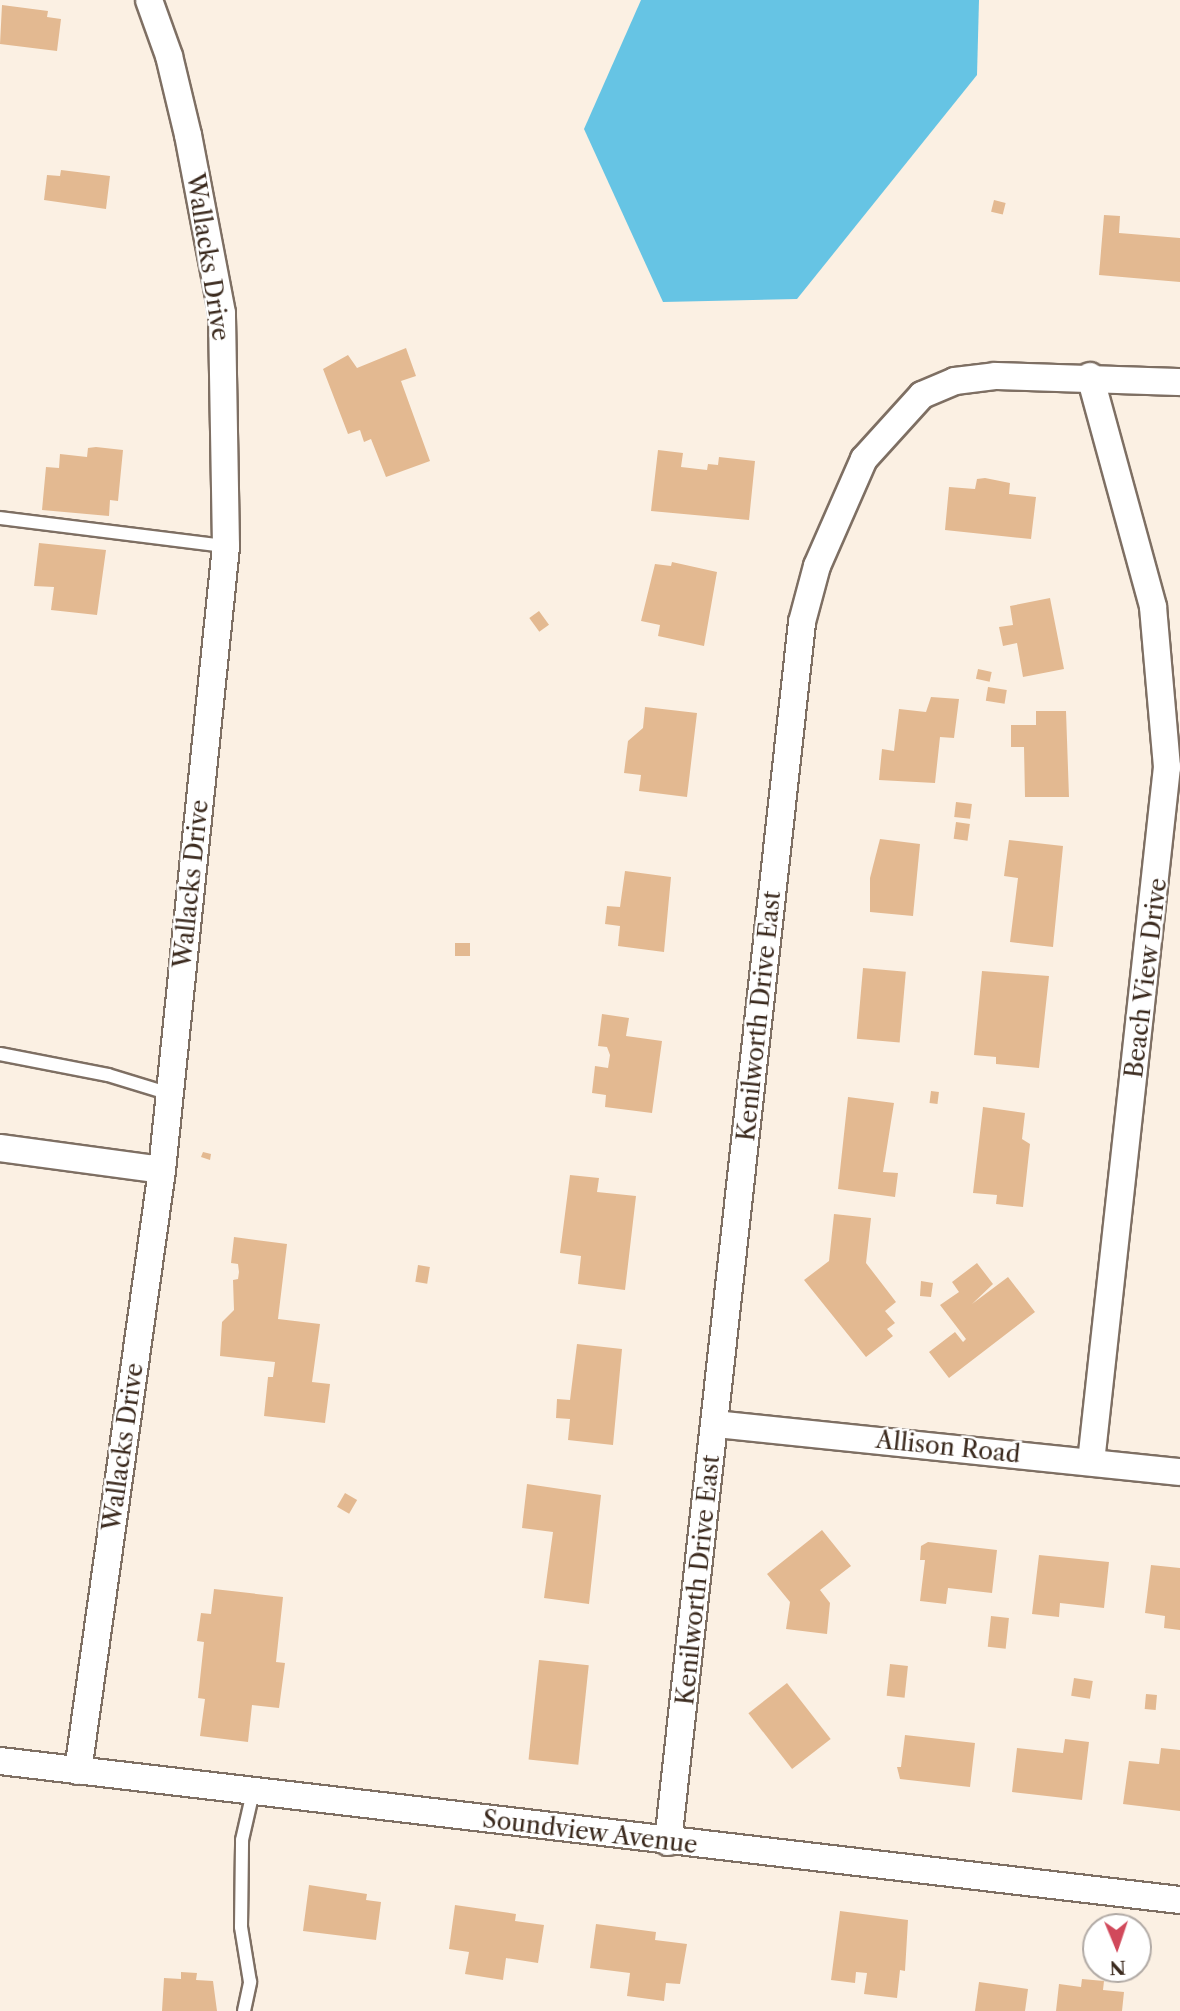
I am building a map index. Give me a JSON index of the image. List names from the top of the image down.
{
  "streets": {
    "street": [
      "Wallacks Drive",
      "Beach View Drive",
      "Kenilworth Drive East",
      "Allison Road",
      "Soundview Avenue"
    ]
  },
  "crossings": [
    ["Wallacks Drive", "Soundview Avenue"],
    ["Beach View Drive", "Kenilworth Drive East"],
    ["Beach View Drive", "Allison Road"],
    ["Kenilworth Drive East", "Allison Road"],
    ["Kenilworth Drive East", "Soundview Avenue"]
  ],
  "north": "bottom"
}
